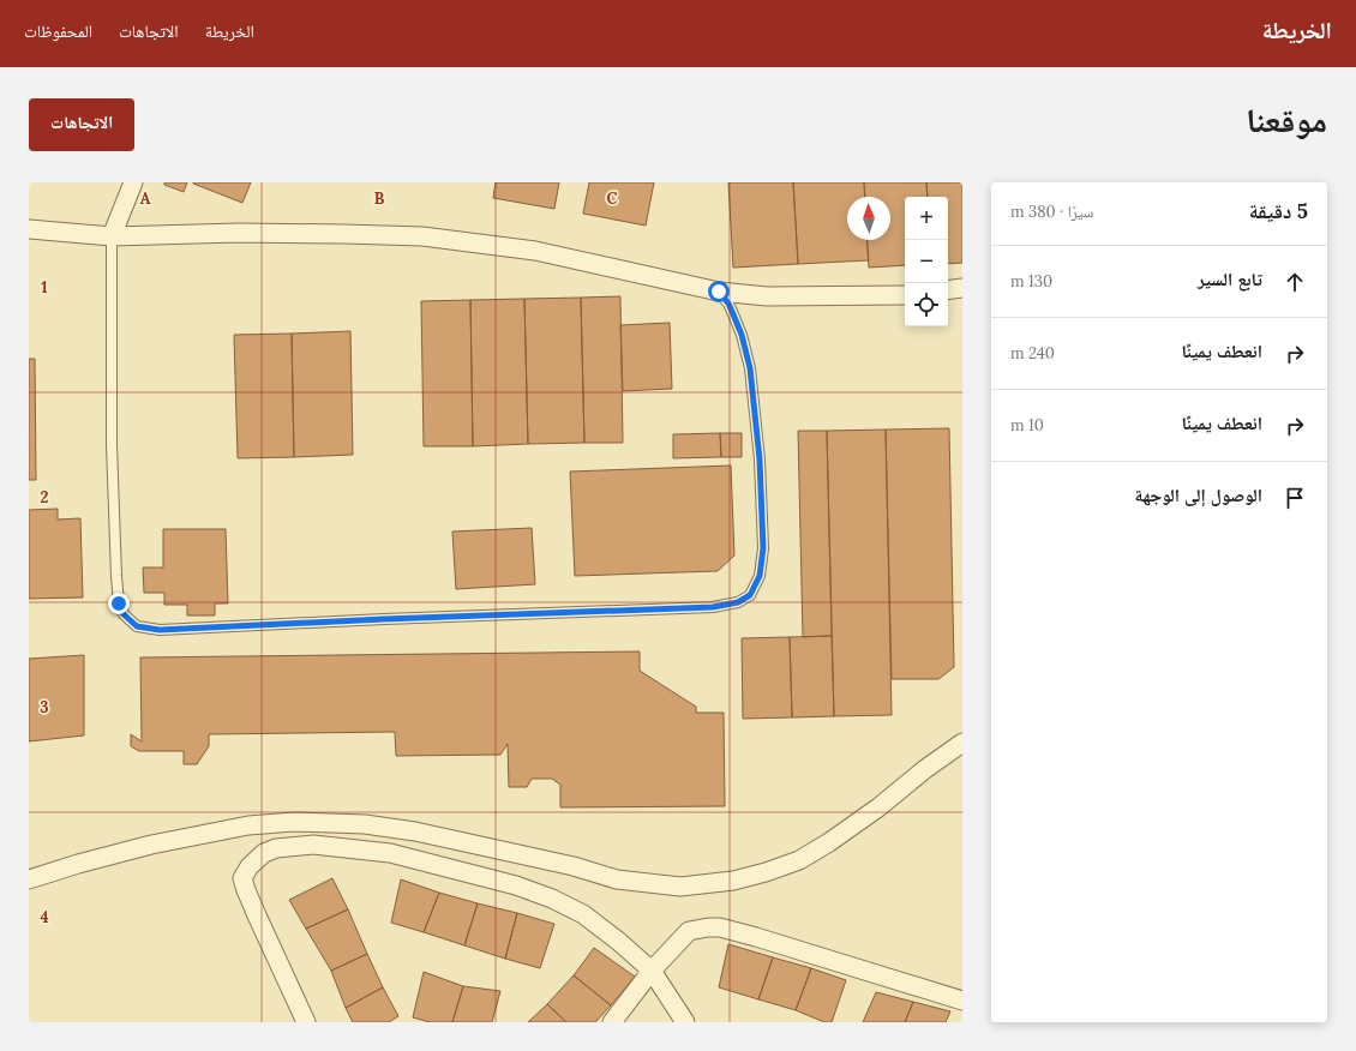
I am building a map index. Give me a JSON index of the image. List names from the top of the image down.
{
  "north": "top",
  "page": {
    "header": "الخريطة",
    "nav": ["الخريطة", "الاتجاهات", "المحفوظات"],
    "title": "موقعنا",
    "buttons": "الاتجاهات",
    "heading": ["5 دقيقة", "سيرًا · 380 m"],
    "map_buttons": ["+", "−"],
    "list": [
      ["تابع السير", "130 m"],
      ["انعطف يمينًا", "240 m"],
      ["انعطف يمينًا", "10 m"],
      "الوصول إلى الوجهة"
    ]
  },
  "grid": {
    "columns": ["A", "B", "C"],
    "rows": [
      "1",
      "2",
      "3",
      "4"
    ]
  }
}
